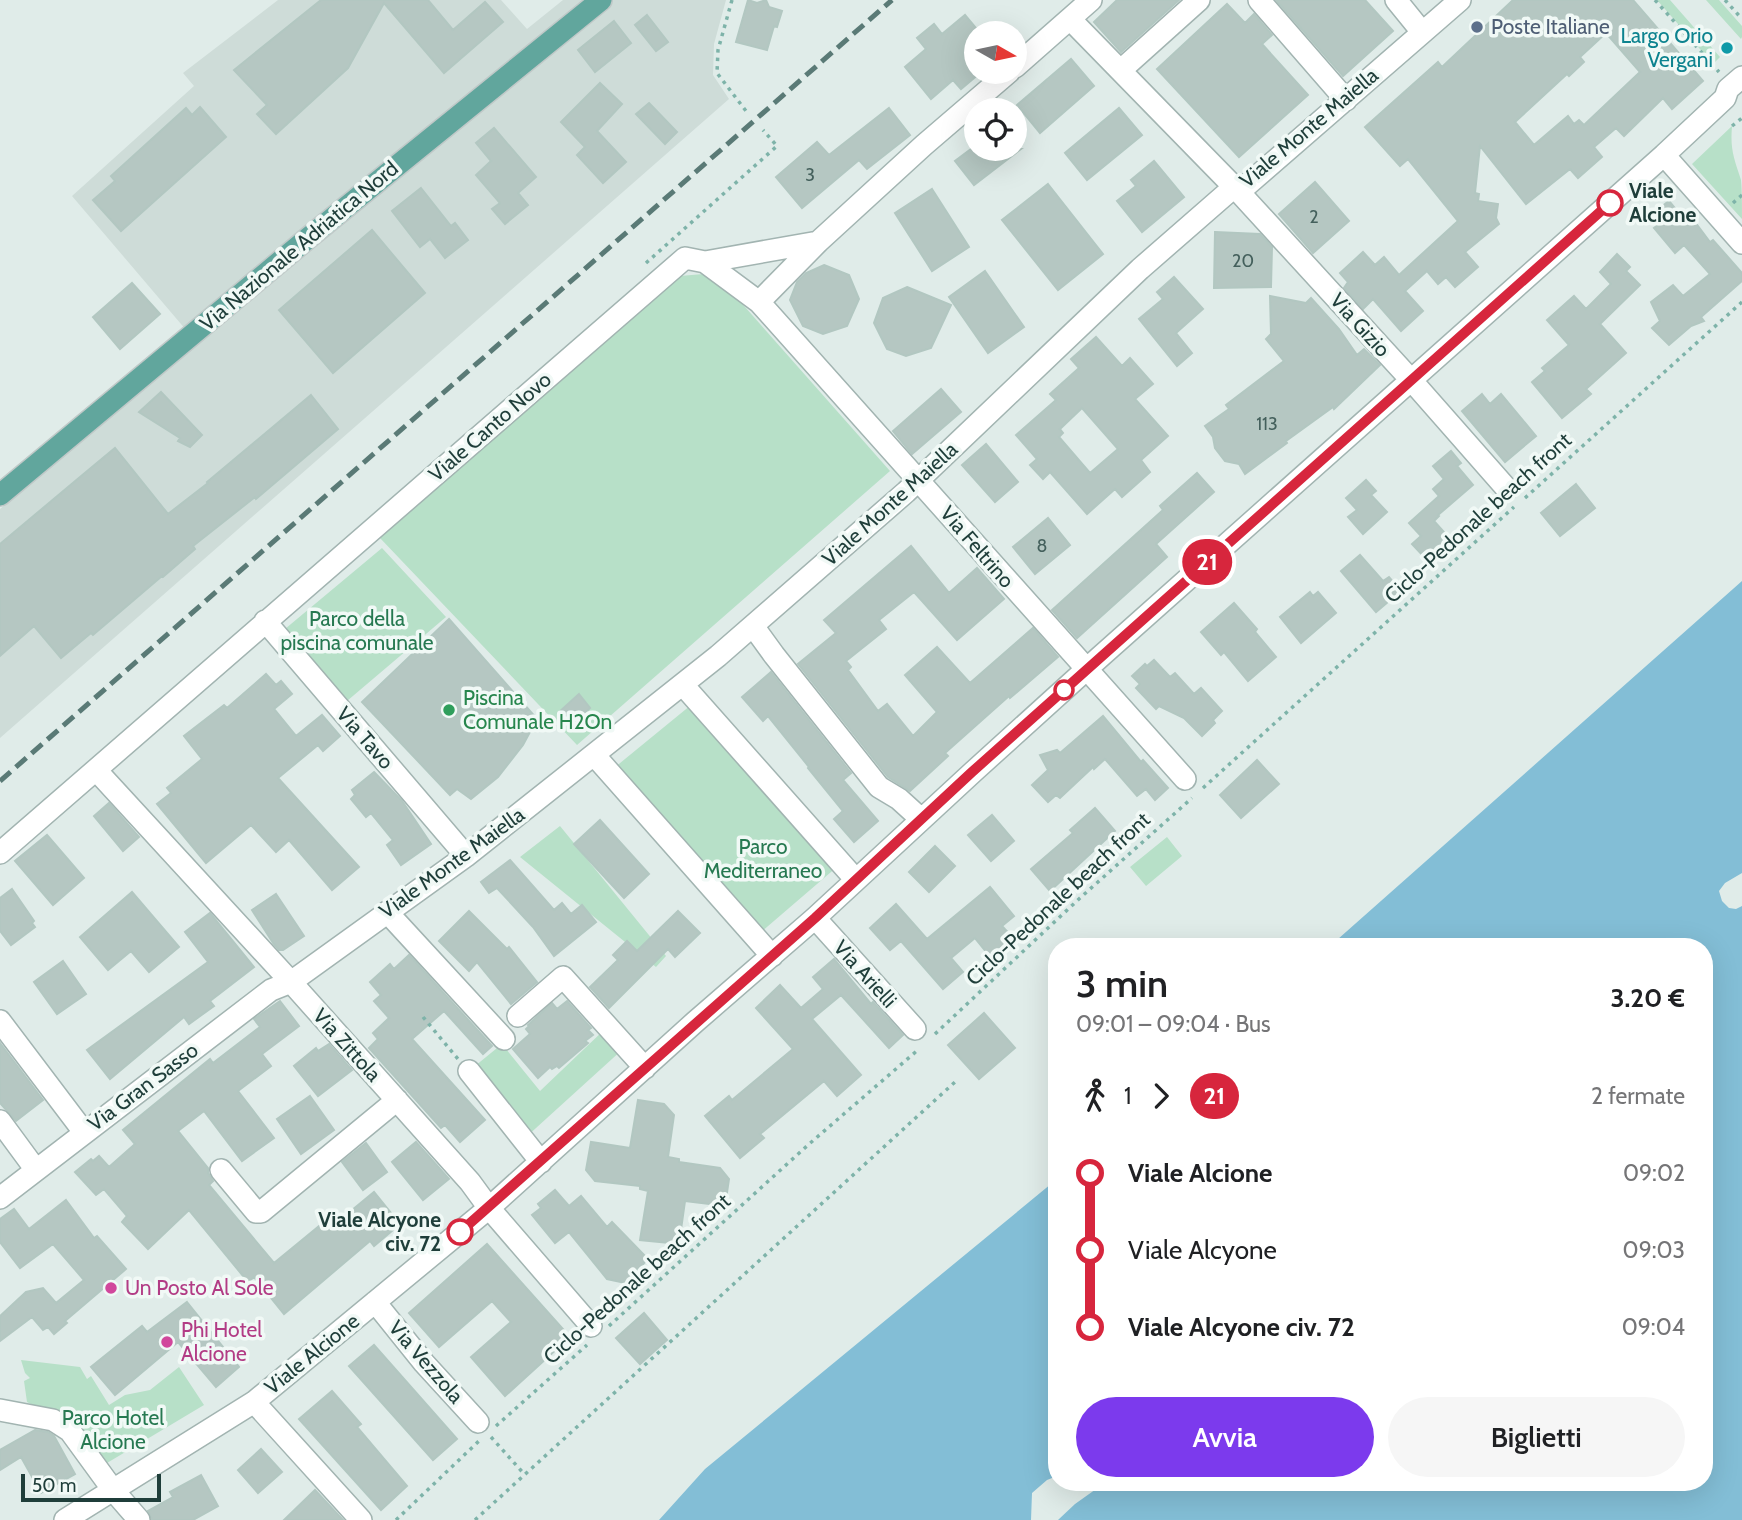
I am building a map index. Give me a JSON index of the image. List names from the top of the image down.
{
  "streets": {
    "main road": ["Via Nazionale Adriatica Nord"],
    "street": [
      "Viale Monte Maiella",
      "Via Gizio",
      "Viale Canto Novo",
      "Via Feltrino",
      "Via Tavo",
      "Via Arielli",
      "Via Zittola",
      "Via Gran Sasso",
      "Viale Alcione",
      "Via Vezzola"
    ],
    "path": ["Ciclo-Pedonale beach front"]
  },
  "crossings": [
    ["Viale Monte Maiella", "Via Gizio"],
    ["Viale Monte Maiella", "Via Feltrino"],
    ["Viale Monte Maiella", "Via Tavo"],
    ["Viale Monte Maiella", "Via Zittola"],
    ["Viale Monte Maiella", "Via Gran Sasso"],
    ["Via Gizio", "Viale Alcione"],
    ["Viale Canto Novo", "Via Feltrino"],
    ["Viale Canto Novo", "Via Tavo"],
    ["Viale Canto Novo", "Via Zittola"],
    ["Ciclo-Pedonale beach front", "Via Zittola"],
    ["Ciclo-Pedonale beach front", "Via Vezzola"],
    ["Via Feltrino", "Viale Alcione"],
    ["Via Arielli", "Viale Alcione"],
    ["Via Zittola", "Via Gran Sasso"],
    ["Via Zittola", "Viale Alcione"],
    ["Viale Alcione", "Via Vezzola"]
  ],
  "parks": ["Parco della piscina comunale", "Parco Mediterraneo", "Parco Hotel Alcione"],
  "places": [
    "Poste Italiane",
    "Largo Orio Vergani",
    "Viale Alcione",
    "Piscina Comunale H2On",
    "Viale Alcyone civ. 72",
    "Un Posto Al Sole",
    "Phi Hotel Alcione"
  ],
  "lines": ["bus line 21"],
  "house_numbers": [
    "3",
    "2",
    "20",
    "113",
    "8"
  ],
  "scale_bar": "50 m",
  "north": "right",
  "page": {
    "on_map": "21",
    "heading": ["3 min", "09:01 – 09:04 · Bus", "3.20 €"],
    "legs": ["1", "21", "2 fermate"],
    "list": [
      {
        "name": "Viale Alcione",
        "value": "09:02"
      },
      {
        "name": "Viale Alcyone",
        "value": "09:03"
      },
      {
        "name": "Viale Alcyone civ. 72",
        "value": "09:04"
      }
    ],
    "buttons": ["Avvia", "Biglietti"],
    "scale": "50 m"
  }
}
